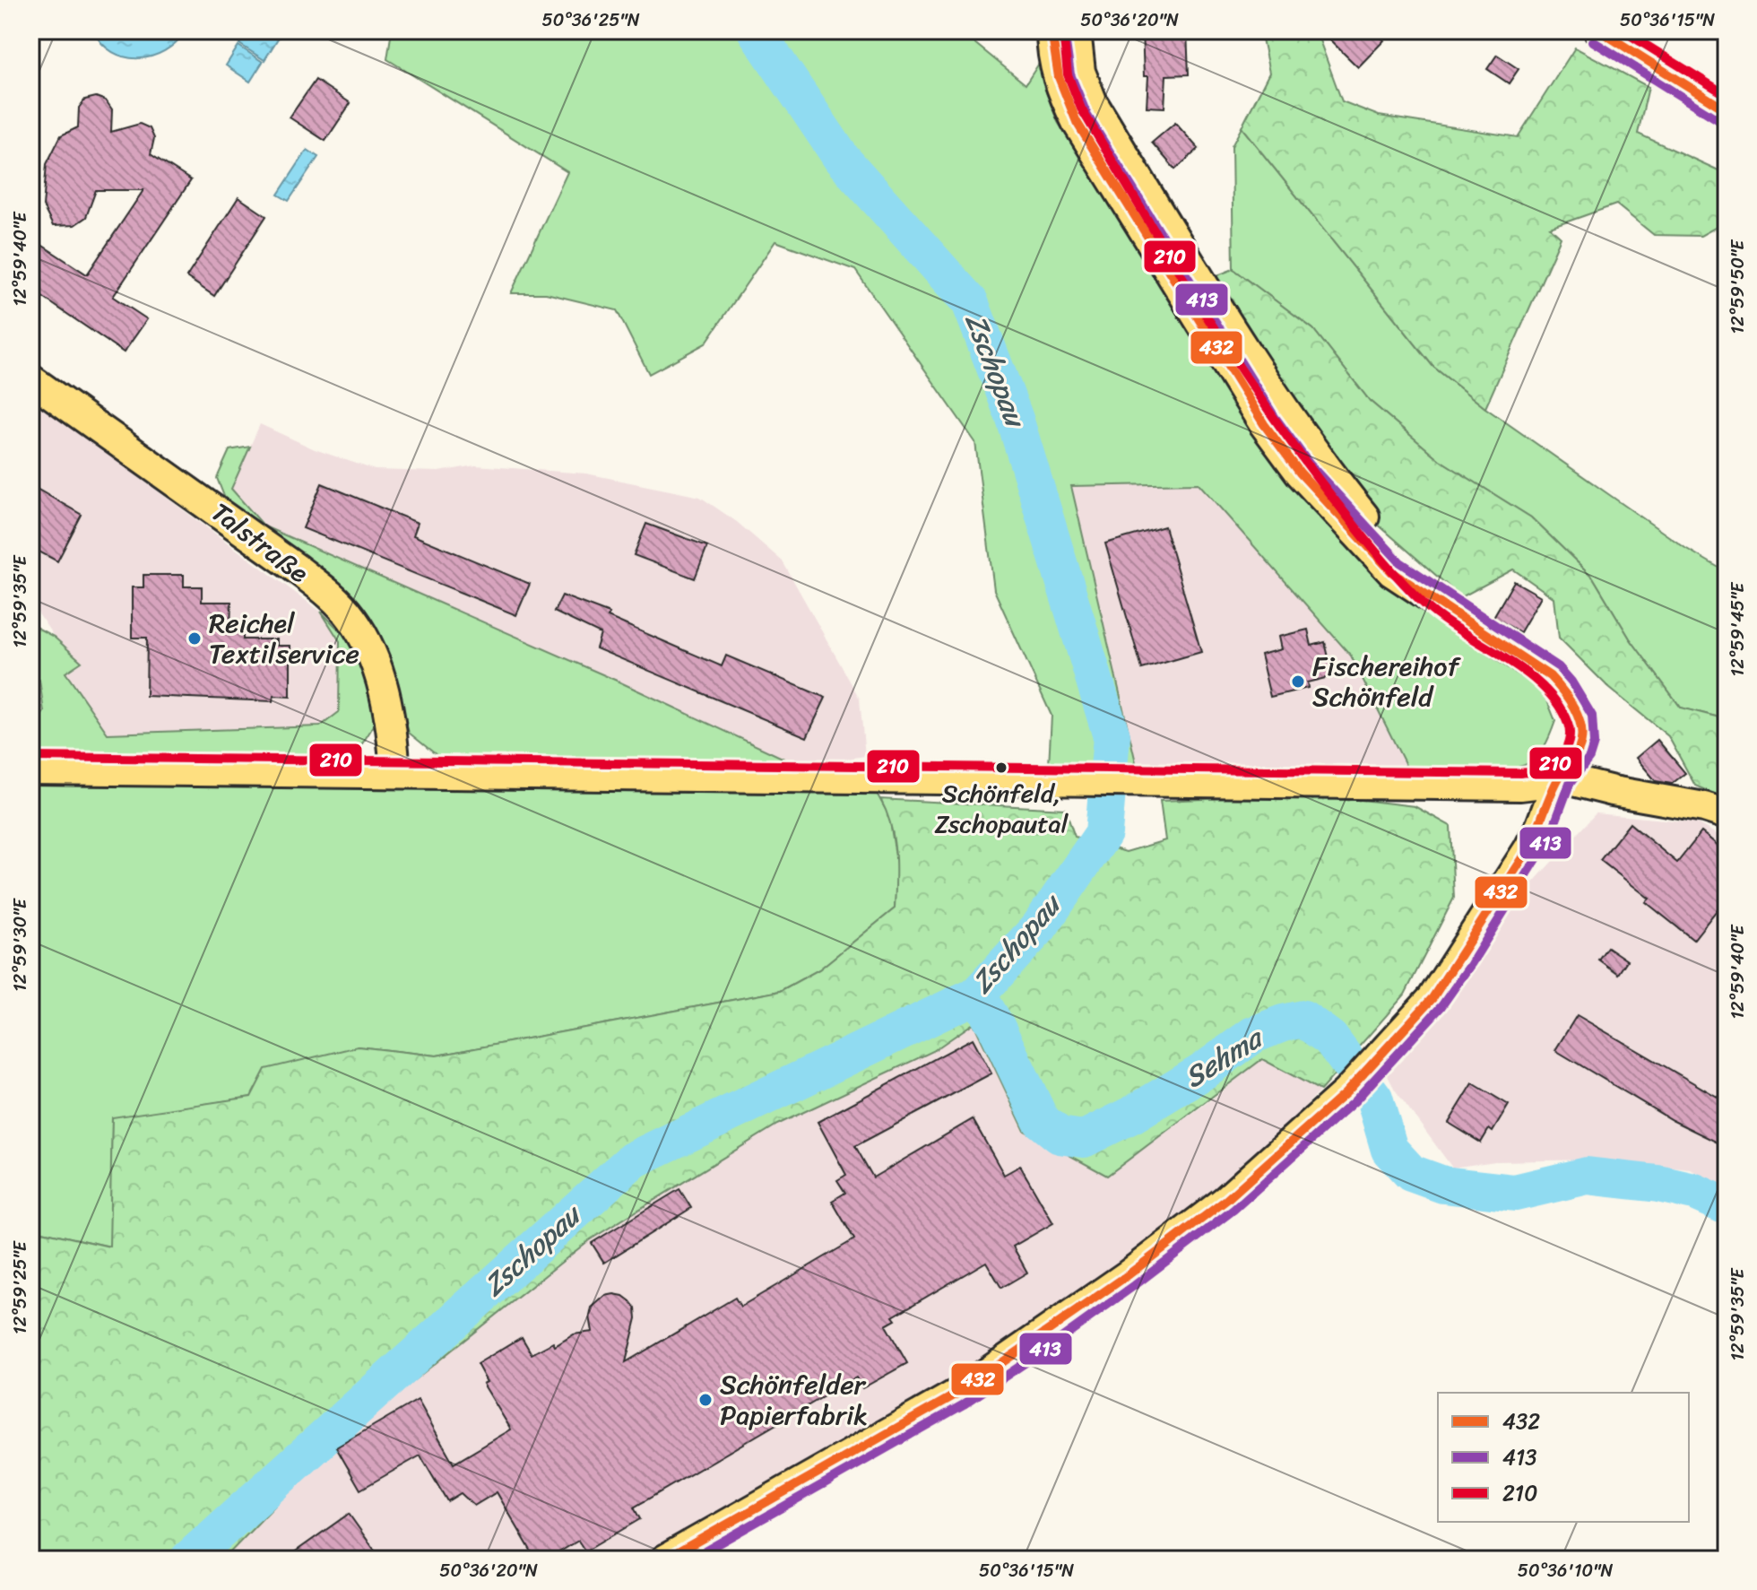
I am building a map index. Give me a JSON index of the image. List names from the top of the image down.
{
  "streets": {
    "main road": ["Talstraße"]
  },
  "water": ["Zschopau", "Sehma"],
  "places": [
    "Reichel Textilservice",
    "Fischereihof Schönfeld",
    "Schönfeld, Zschopautal",
    "Schönfelder Papierfabrik"
  ],
  "lines": ["transit line 432", "transit line 413", "transit line 210"],
  "legend": ["432", "413", "210"],
  "coordinates": [
    "50°36'25\"N",
    "50°36'20\"N",
    "50°36'15\"N",
    "12°59'40\"E",
    "12°59'50\"E",
    "12°59'35\"E",
    "12°59'45\"E",
    "12°59'30\"E",
    "12°59'25\"E",
    "50°36'10\"N"
  ]
}
